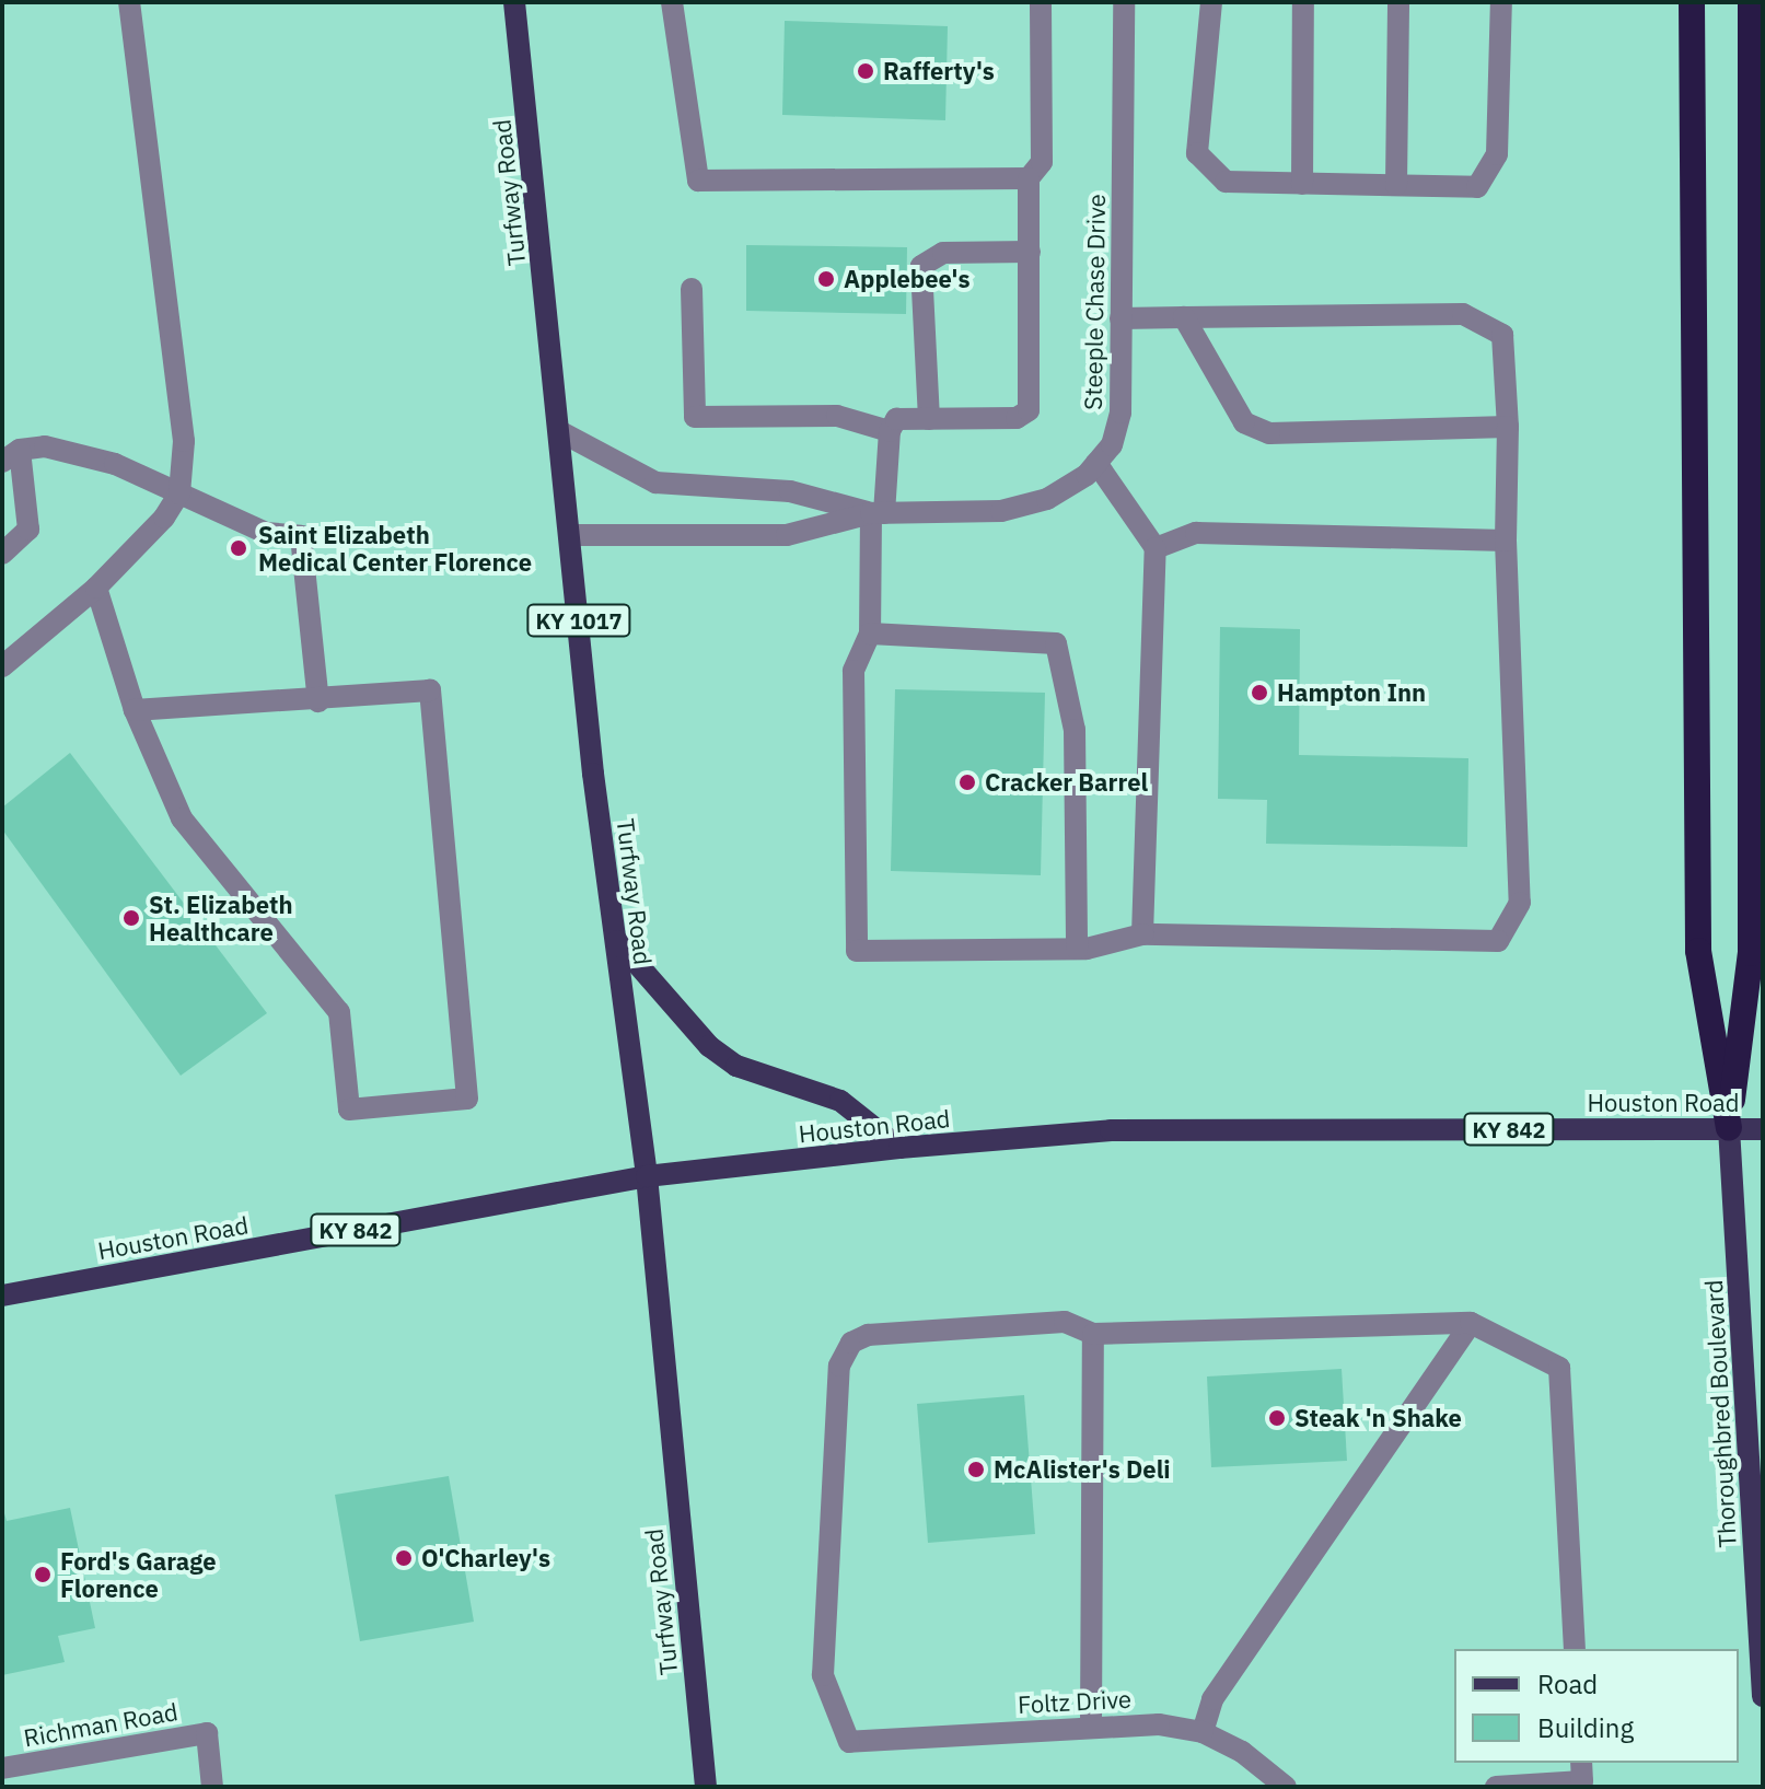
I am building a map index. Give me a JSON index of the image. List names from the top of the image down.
{
  "streets": {
    "main road": [
      "Turfway Road",
      "KY 1017",
      "Houston Road",
      "KY 842",
      "Thoroughbred Boulevard"
    ],
    "street": ["Steeple Chase Drive", "Foltz Drive", "Richman Road"]
  },
  "crossings": [
    ["Turfway Road", "Steeple Chase Drive"],
    ["Turfway Road", "Houston Road"],
    ["Houston Road", "Thoroughbred Boulevard"]
  ],
  "places": [
    "Rafferty's",
    "Applebee's",
    "Saint Elizabeth Medical Center Florence",
    "Hampton Inn",
    "Cracker Barrel",
    "St. Elizabeth Healthcare",
    "Steak 'n Shake",
    "McAlister's Deli",
    "O'Charley's",
    "Ford's Garage Florence"
  ],
  "legend": ["Road", "Building"]
}
